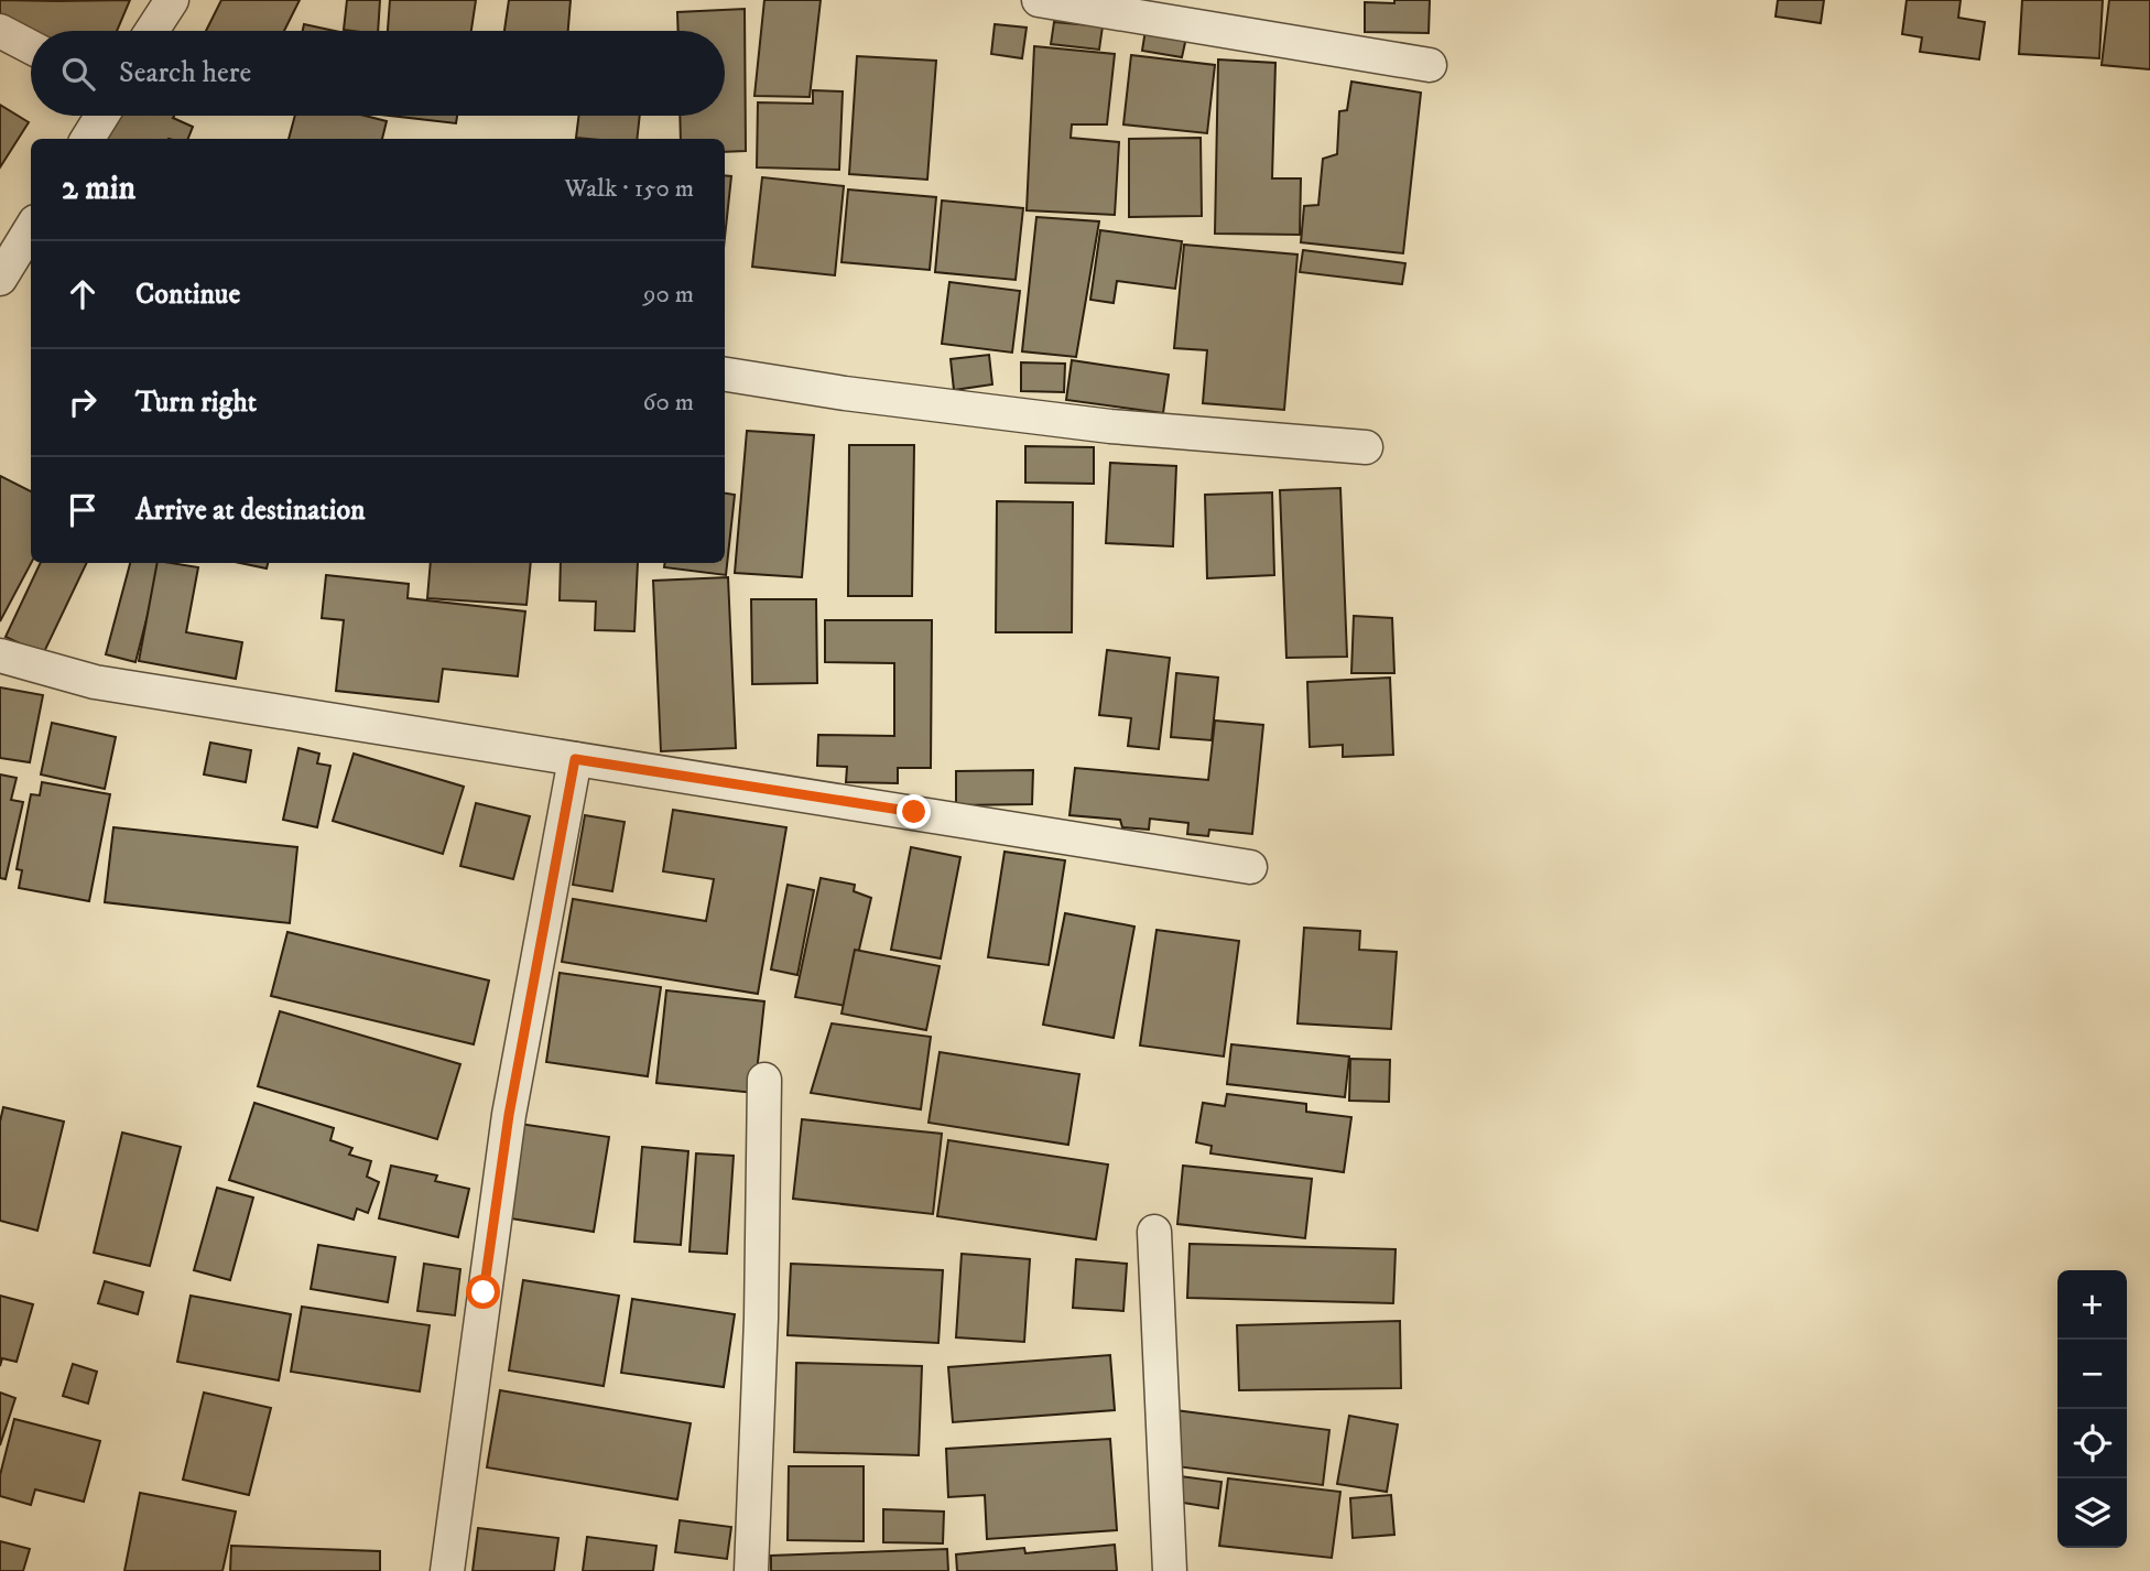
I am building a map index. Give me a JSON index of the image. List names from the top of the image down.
{
  "page": {
    "search": "Search here",
    "heading": ["2 min", "Walk · 150 m"],
    "list": [
      ["Continue", "90 m"],
      ["Turn right", "60 m"],
      "Arrive at destination"
    ],
    "map_buttons": ["+", "−"]
  }
}
